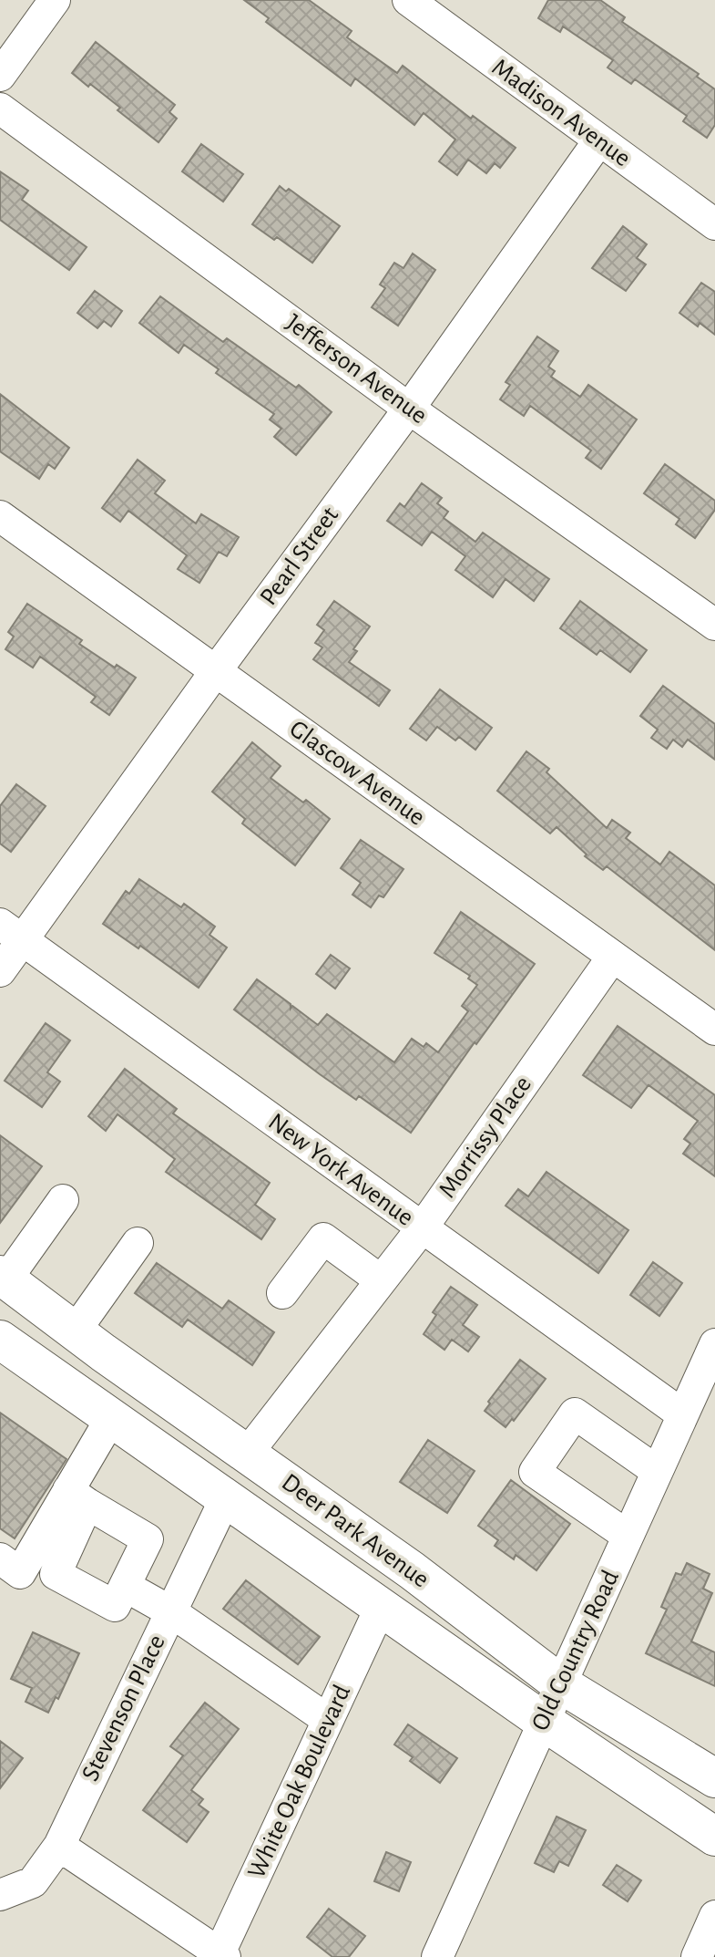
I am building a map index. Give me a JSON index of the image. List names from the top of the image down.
{
  "streets": {
    "main road": ["Deer Park Avenue"],
    "street": [
      "Madison Avenue",
      "Jefferson Avenue",
      "Pearl Street",
      "Glascow Avenue",
      "Morrissy Place",
      "New York Avenue",
      "Old Country Road",
      "Stevenson Place",
      "White Oak Boulevard"
    ]
  },
  "crossings": [
    ["Madison Avenue", "Pearl Street"],
    ["Jefferson Avenue", "Pearl Street"],
    ["Pearl Street", "Glascow Avenue"],
    ["Pearl Street", "New York Avenue"],
    ["Glascow Avenue", "Morrissy Place"],
    ["Morrissy Place", "New York Avenue"],
    ["Morrissy Place", "Deer Park Avenue"],
    ["New York Avenue", "Old Country Road"],
    ["Deer Park Avenue", "Old Country Road"],
    ["Deer Park Avenue", "Stevenson Place"],
    ["Deer Park Avenue", "White Oak Boulevard"]
  ]
}
